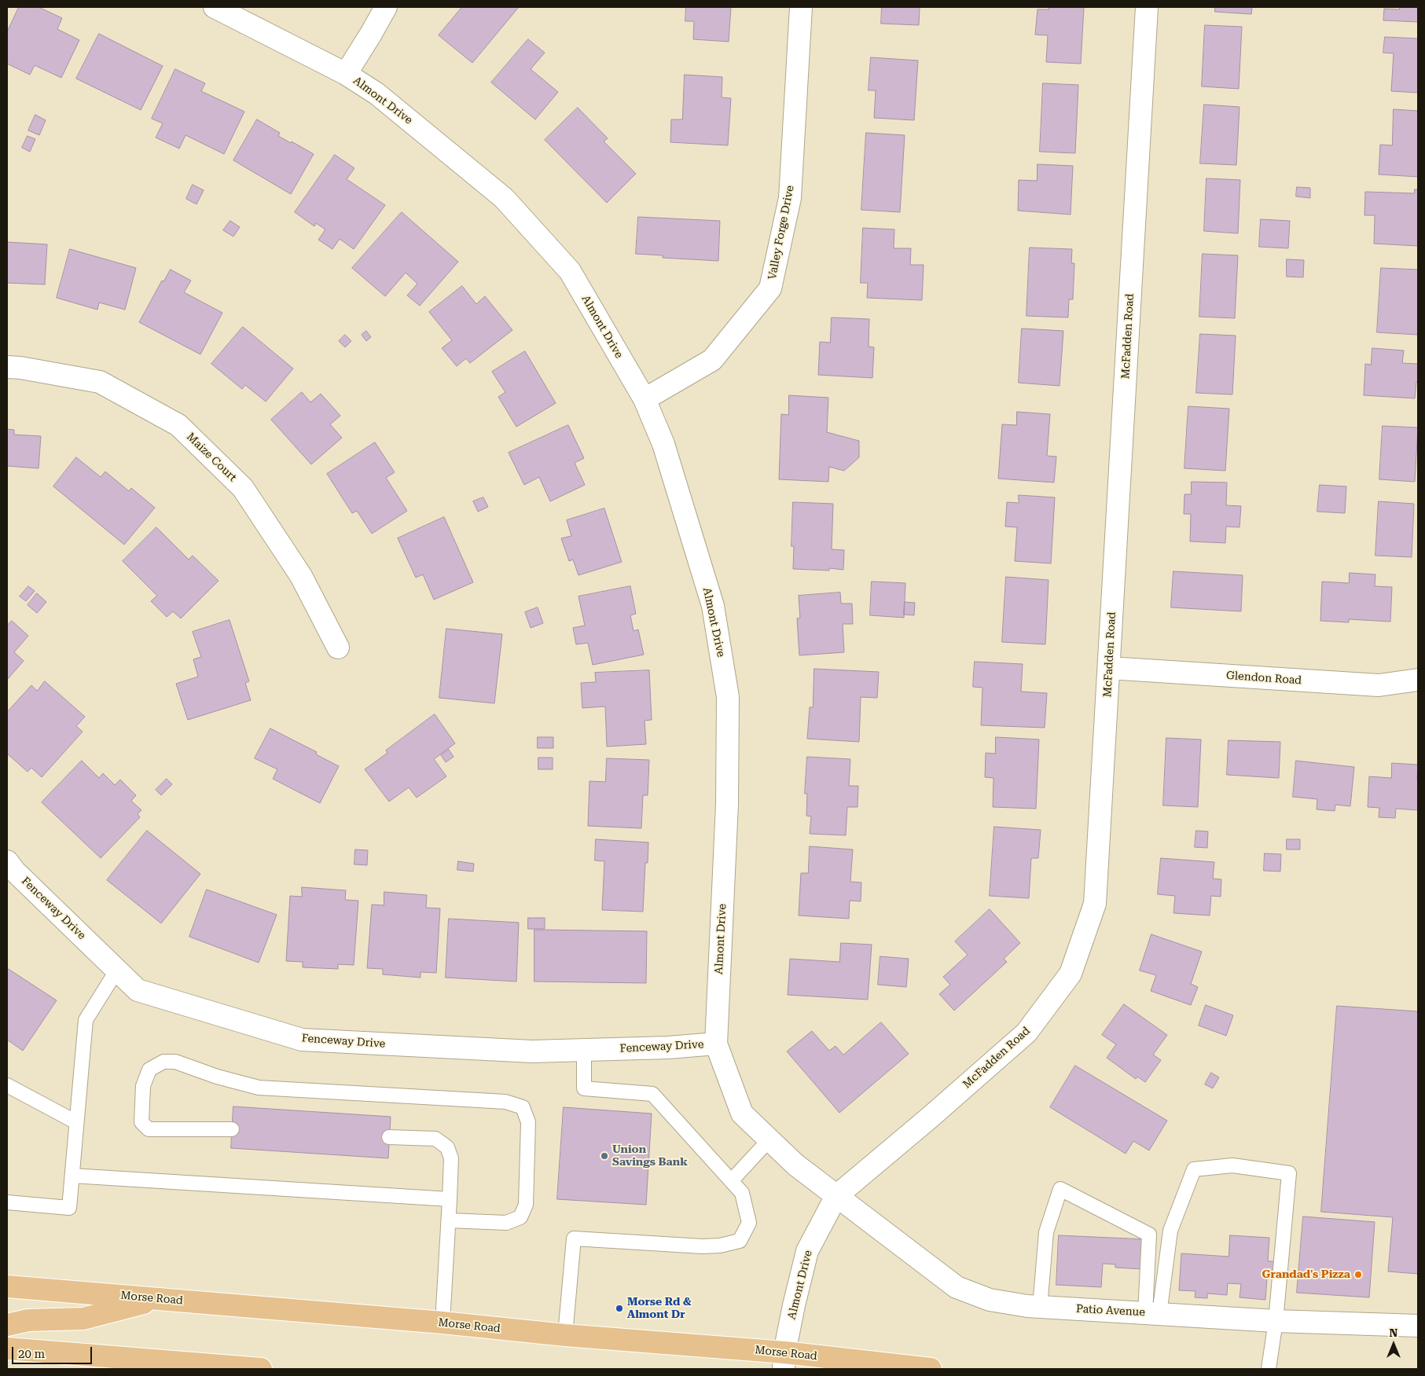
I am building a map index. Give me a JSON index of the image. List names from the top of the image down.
{
  "streets": {
    "main road": ["Morse Road"],
    "street": [
      "Almont Drive",
      "Valley Forge Drive",
      "McFadden Road",
      "Maize Court",
      "Glendon Road",
      "Fenceway Drive",
      "Patio Avenue"
    ]
  },
  "crossings": [
    ["Almont Drive", "Valley Forge Drive"],
    ["Almont Drive", "McFadden Road"],
    ["Almont Drive", "Fenceway Drive"],
    ["Almont Drive", "Morse Road"],
    ["Almont Drive", "Patio Avenue"],
    ["McFadden Road", "Glendon Road"],
    ["McFadden Road", "Patio Avenue"]
  ],
  "places": ["Union Savings Bank", "Grandad's Pizza", "Morse Rd & Almont Dr"],
  "scale_bar": "20 m",
  "north": "top"
}
